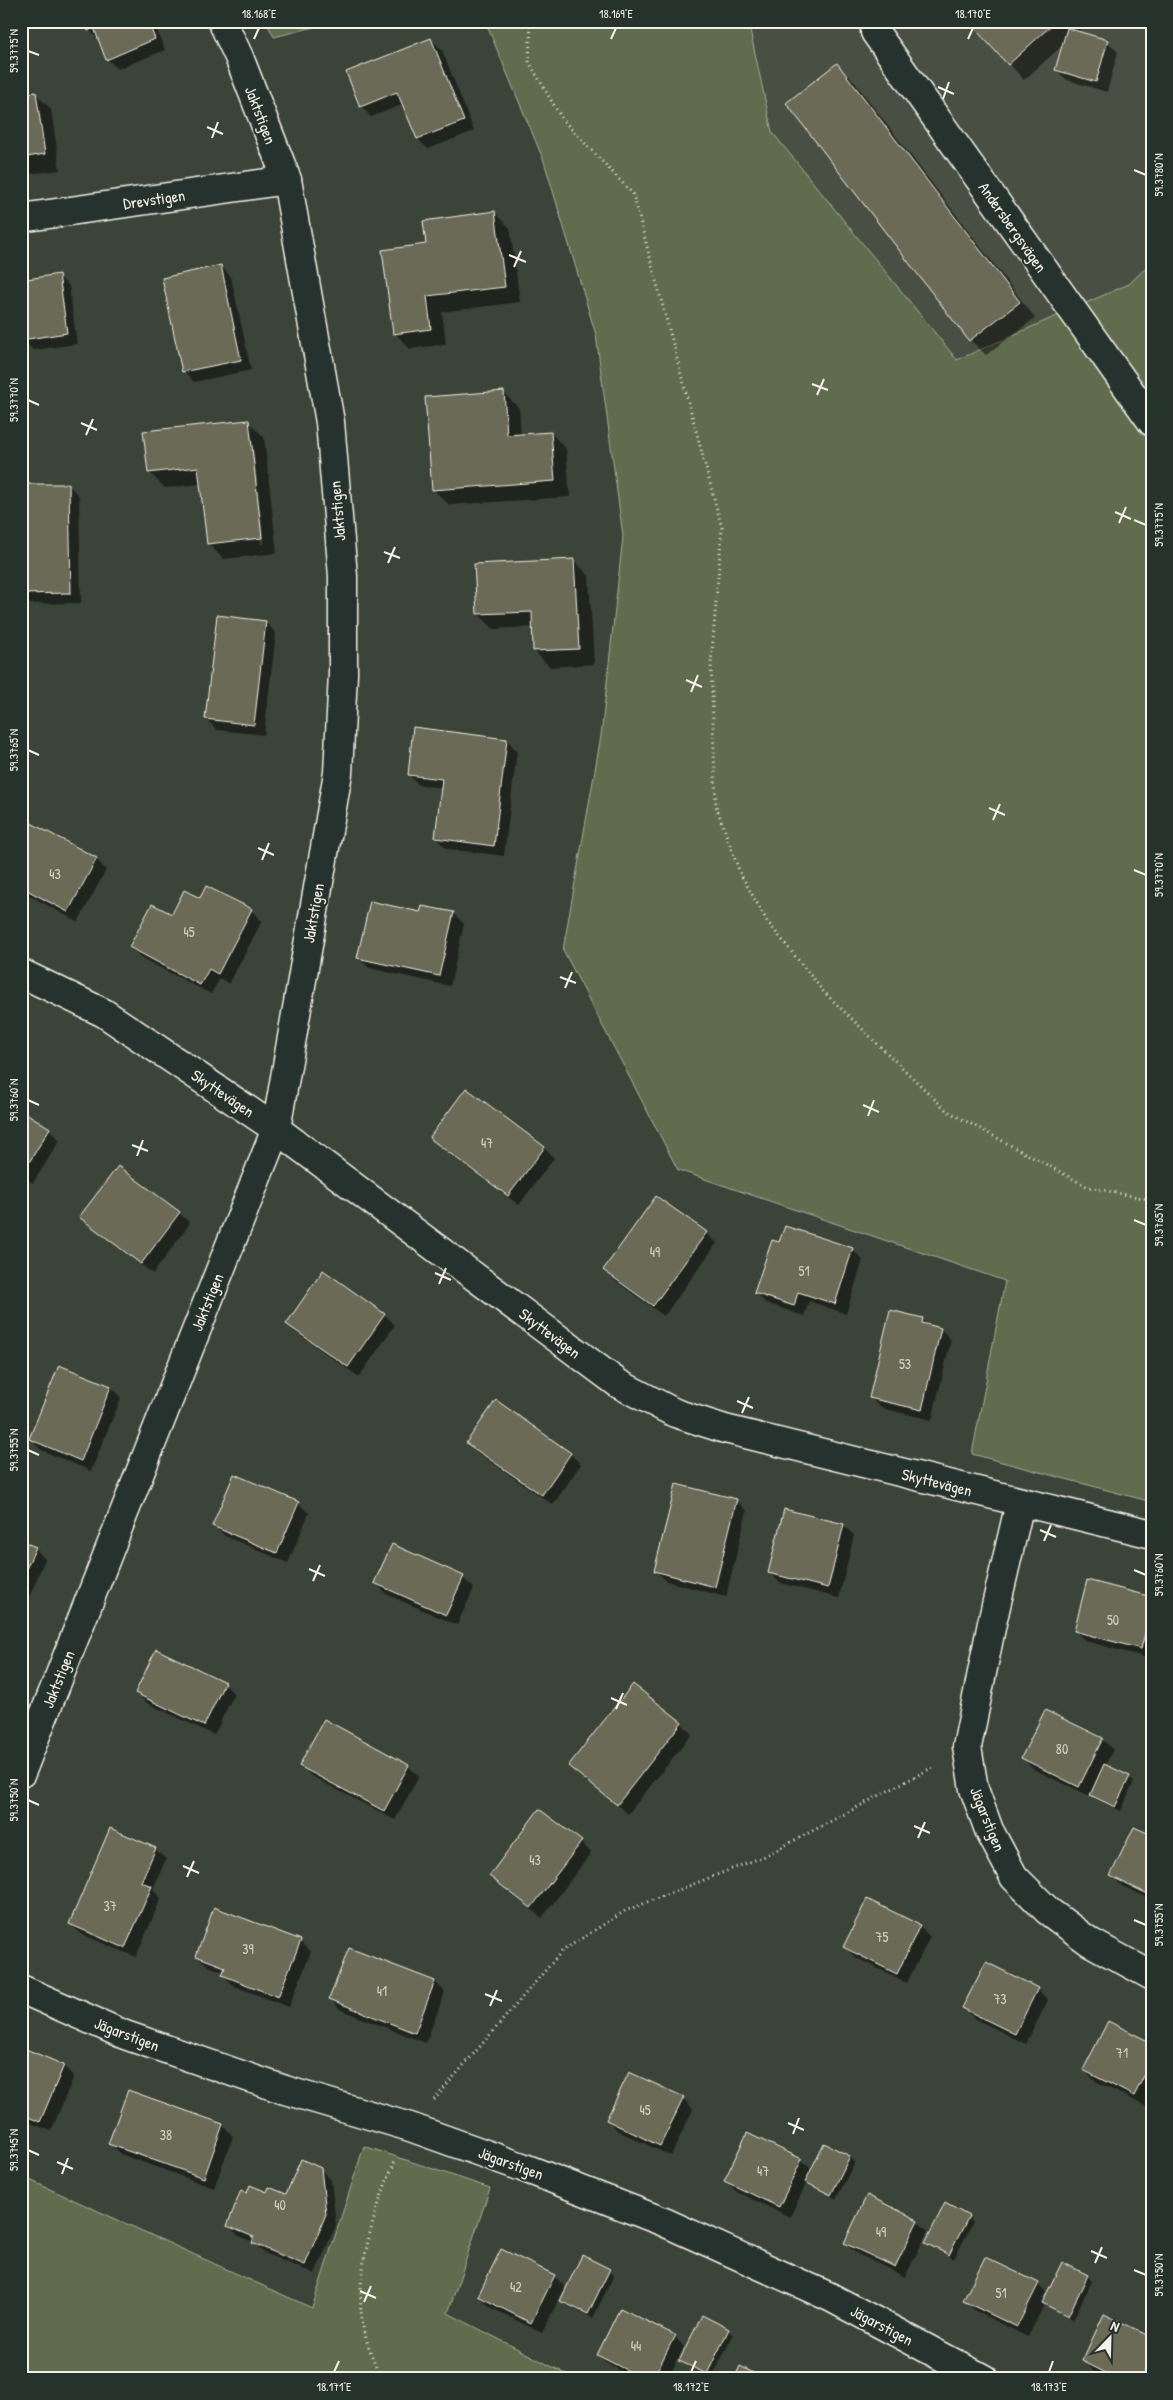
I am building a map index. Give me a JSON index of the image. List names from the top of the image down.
{
  "streets": {
    "street": [
      "Jaktstigen",
      "Drevstigen",
      "Andersbergsvägen",
      "Skyttevägen",
      "Jägarstigen"
    ]
  },
  "crossings": [
    ["Jaktstigen", "Drevstigen"],
    ["Jaktstigen", "Skyttevägen"],
    ["Skyttevägen", "Jägarstigen"]
  ],
  "house_numbers": [
    "43",
    "45",
    "47",
    "49",
    "51",
    "53",
    "50",
    "80",
    "43",
    "37",
    "75",
    "39",
    "41",
    "73",
    "71",
    "45",
    "38",
    "47",
    "40",
    "49",
    "42",
    "51",
    "44"
  ],
  "north": "top right",
  "coordinates": [
    "18.168°E",
    "18.169°E",
    "18.170°E",
    "59.3775°N",
    "59.3780°N",
    "59.3770°N",
    "59.3765°N",
    "59.3760°N",
    "59.3755°N",
    "59.3750°N",
    "59.3745°N",
    "18.171°E",
    "18.172°E",
    "18.173°E"
  ]
}
